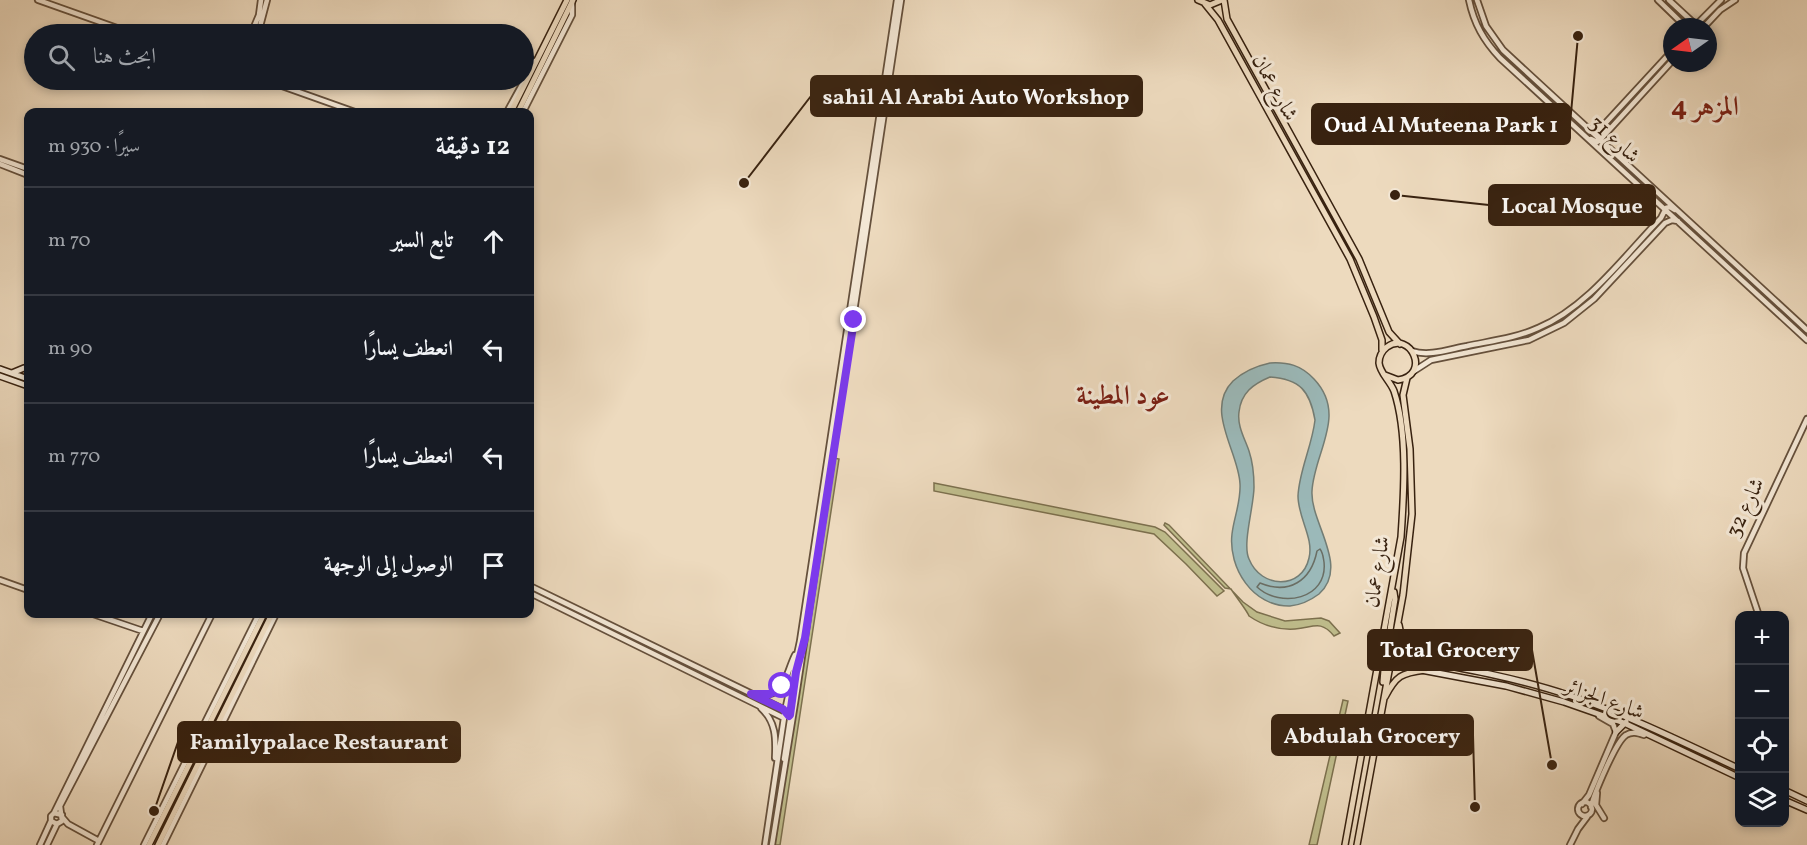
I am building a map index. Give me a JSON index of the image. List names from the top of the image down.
{
  "streets": {
    "main road": ["شارع عمان", "شارع الجزائر"],
    "street": ["شارع 31", "شارع 32"]
  },
  "crossings": [
    ["شارع عمان", "شارع الجزائر"]
  ],
  "districts": ["المزهر 4", "عود المطينة"],
  "places": [
    "Oud Al Muteena Park 1",
    "sahil Al Arabi Auto Workshop",
    "Local Mosque",
    "Total Grocery",
    "Abdulah Grocery",
    "Familypalace Restaurant"
  ],
  "north": "left",
  "page": {
    "search": "ابحث هنا",
    "heading": ["12 دقيقة", "سيرًا · 930 m"],
    "list": [
      ["تابع السير", "70 m"],
      ["انعطف يسارًا", "90 m"],
      ["انعطف يسارًا", "770 m"],
      "الوصول إلى الوجهة"
    ],
    "map_buttons": ["+", "−"]
  }
}
